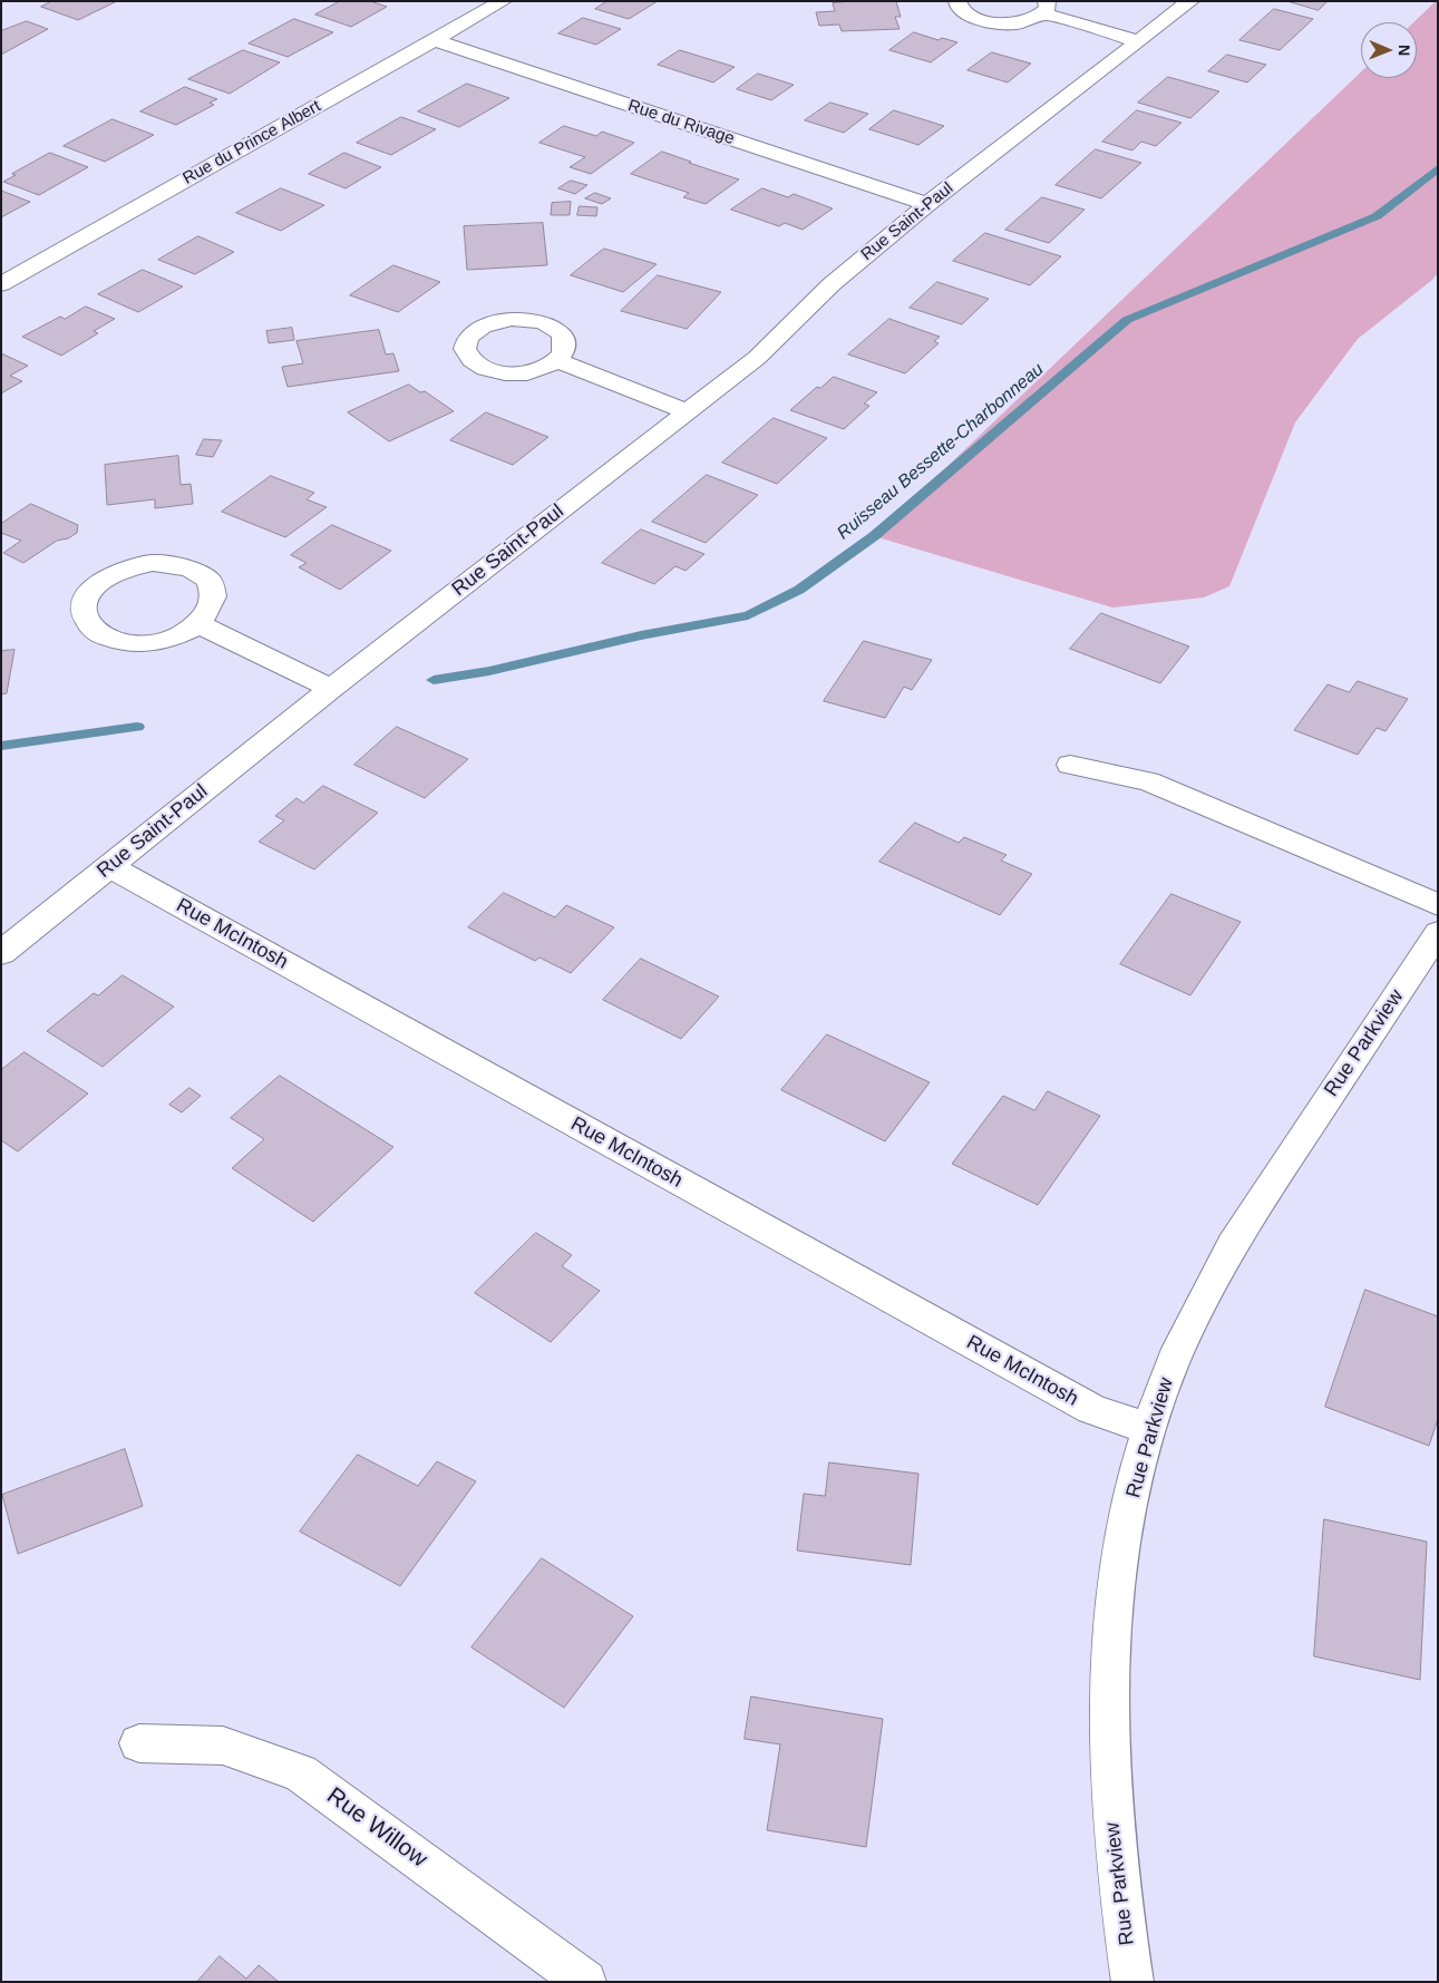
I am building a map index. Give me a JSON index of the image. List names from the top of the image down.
{
  "streets": {
    "street": [
      "Rue du Rivage",
      "Rue du Prince Albert",
      "Rue Saint-Paul",
      "Rue McIntosh",
      "Rue Parkview",
      "Rue Willow"
    ]
  },
  "crossings": [
    ["Rue du Rivage", "Rue du Prince Albert"],
    ["Rue du Rivage", "Rue Saint-Paul"],
    ["Rue Saint-Paul", "Rue McIntosh"],
    ["Rue McIntosh", "Rue Parkview"]
  ],
  "water": ["Ruisseau Bessette-Charbonneau"],
  "north": "right"
}
